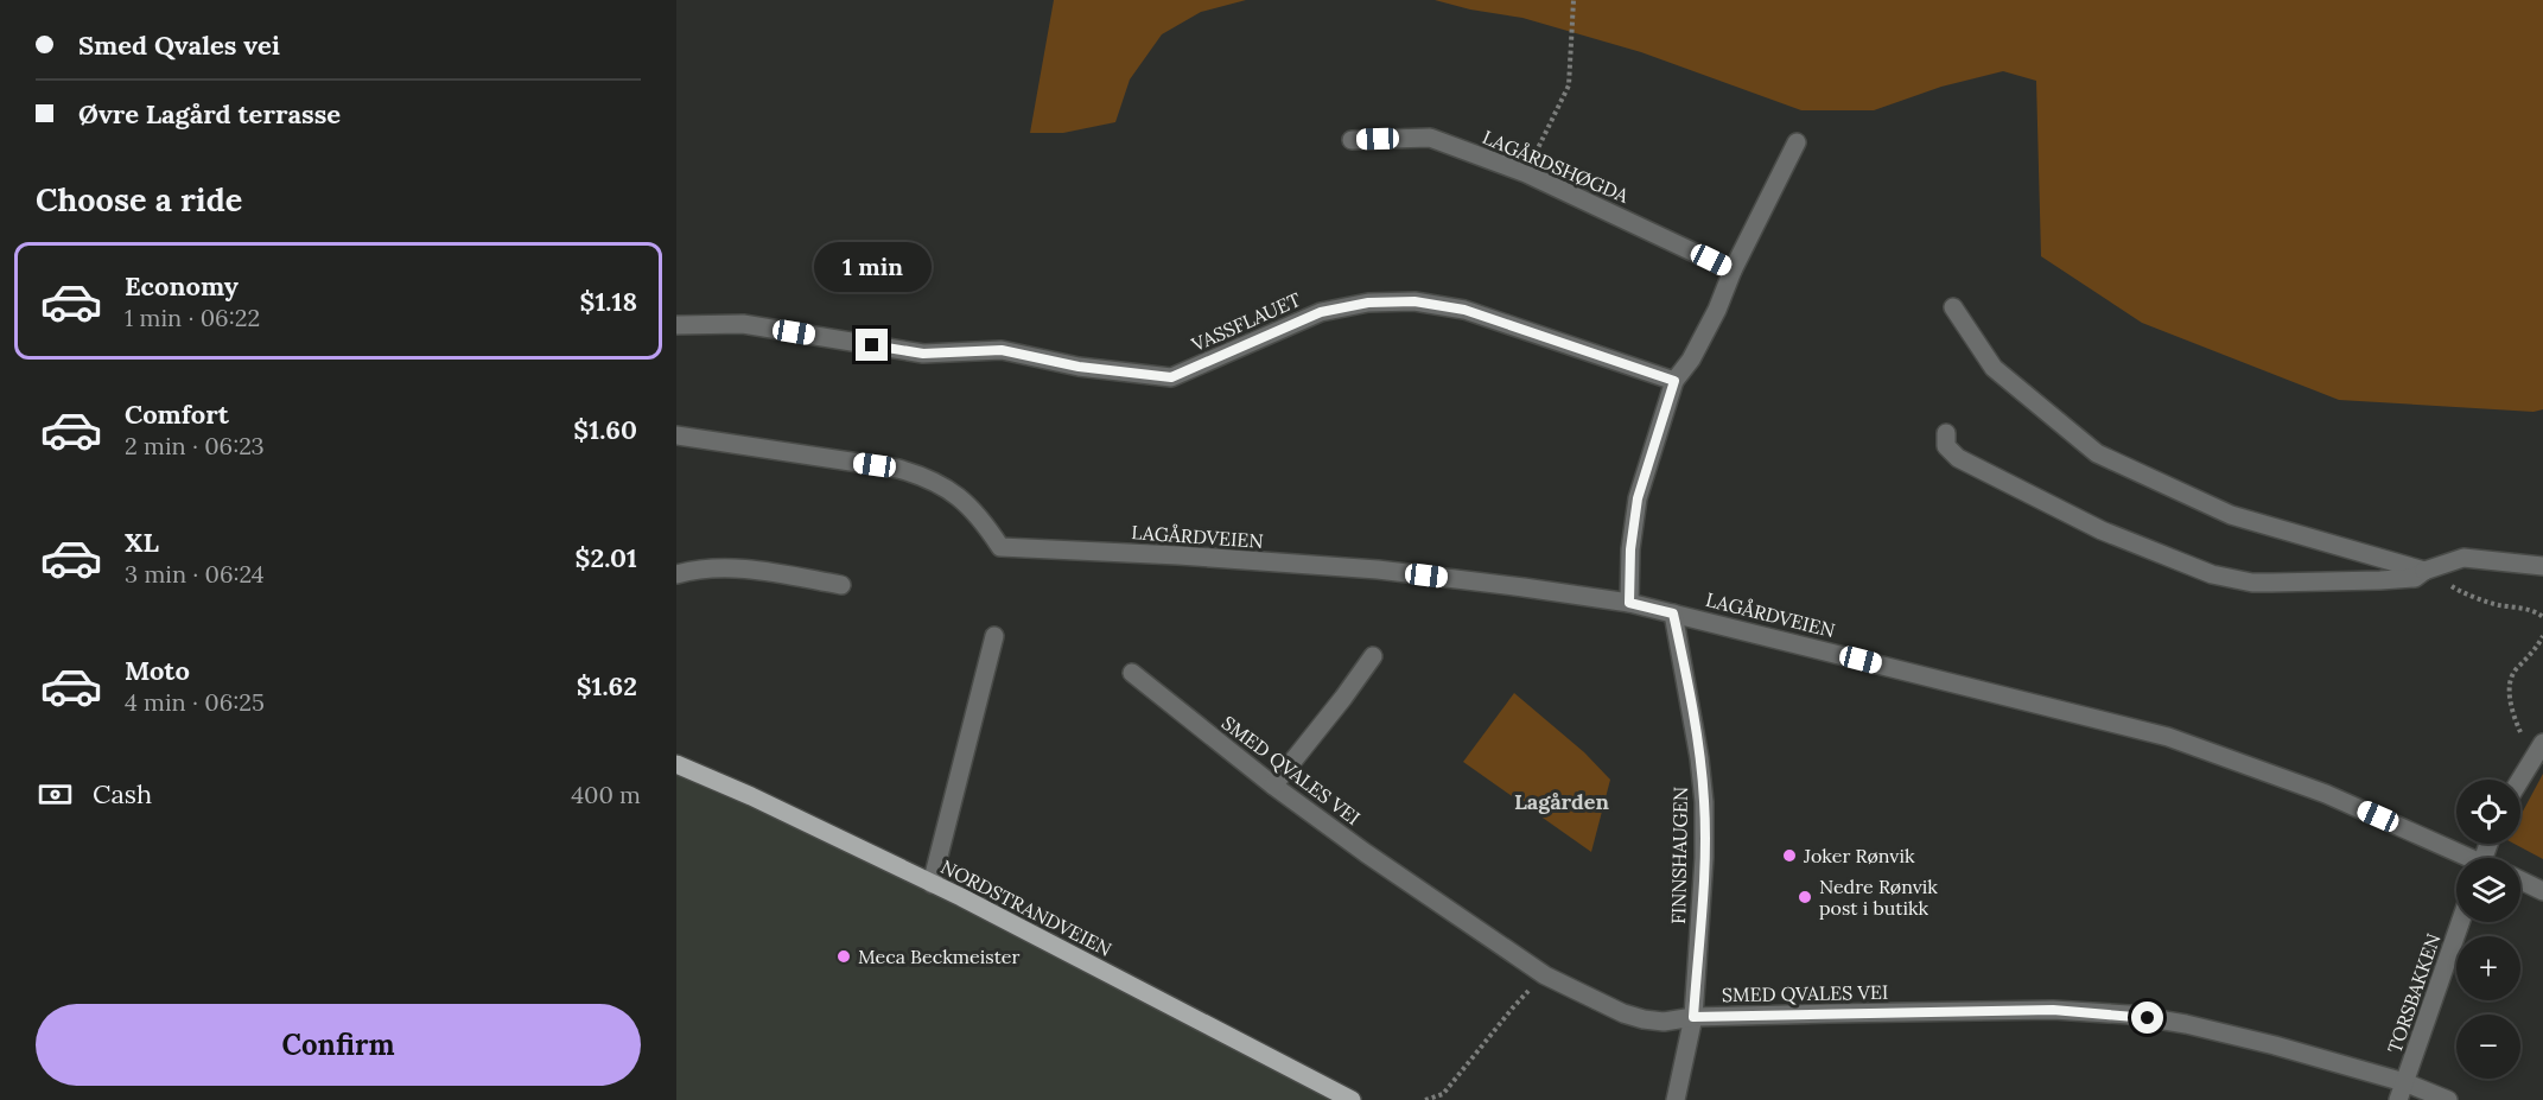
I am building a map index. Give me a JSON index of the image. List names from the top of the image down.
{
  "streets": {
    "main road": ["NORDSTRANDVEIEN"],
    "street": [
      "LAGÅRDSHØGDA",
      "VASSFLAUET",
      "LAGÅRDVEIEN",
      "SMED QVALES VEI",
      "FINNSHAUGEN",
      "TORSBAKKEN"
    ]
  },
  "crossings": [
    ["LAGÅRDVEIEN", "FINNSHAUGEN"],
    ["SMED QVALES VEI", "FINNSHAUGEN"],
    ["SMED QVALES VEI", "TORSBAKKEN"]
  ],
  "districts": ["Lagården"],
  "places": ["Joker Rønvik", "Nedre Rønvik post i butikk", "Meca Beckmeister"],
  "page": {
    "banner": ["Smed Qvales vei", "Øvre Lagård terrasse"],
    "heading": "Choose a ride",
    "list": [
      {
        "name": "Economy",
        "note": "1 min · 06:22",
        "value": "$1.18"
      },
      {
        "name": "Comfort",
        "note": "2 min · 06:23",
        "value": "$1.60"
      },
      {
        "name": "XL",
        "note": "3 min · 06:24",
        "value": "$2.01"
      },
      {
        "name": "Moto",
        "note": "4 min · 06:25",
        "value": "$1.62"
      }
    ],
    "bubble": "1 min",
    "pay": ["Cash", "400 m"],
    "map_buttons": ["+", "−"],
    "buttons": "Confirm"
  }
}
